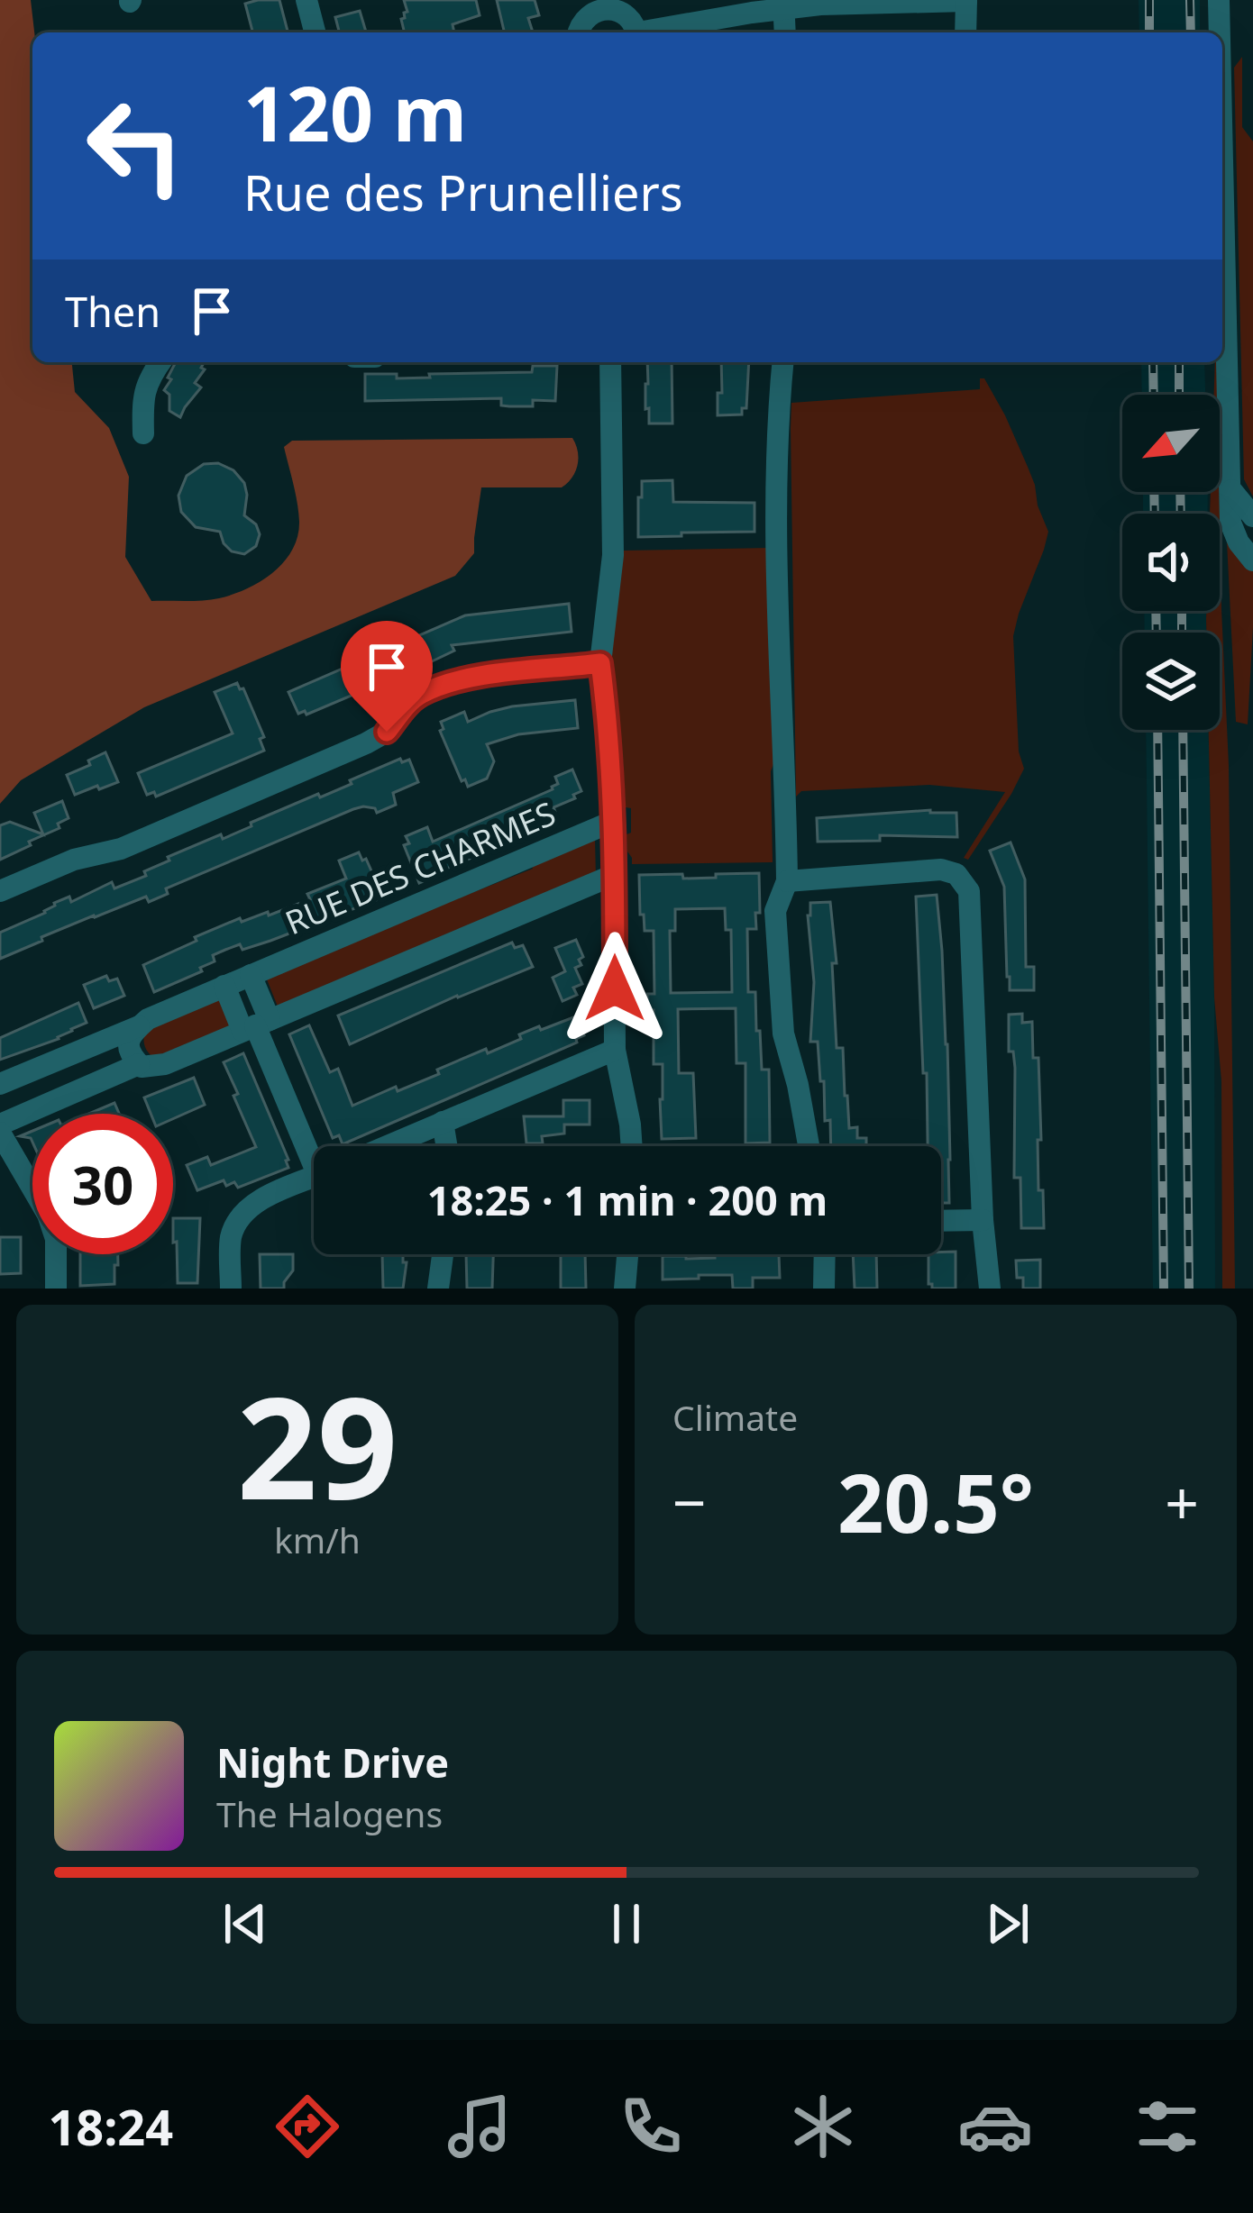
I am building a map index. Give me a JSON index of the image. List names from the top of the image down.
{
  "streets": {
    "street": ["RUE DES CHARMES"]
  },
  "north": "bottom left",
  "page": {
    "turn": ["120 m", "Rue des Prunelliers"],
    "then": "Then",
    "limit": "30",
    "trip": "18:25 · 1 min · 200 m",
    "tile": [
      ["29", "km/h"],
      "Climate"
    ],
    "heat": ["−", "20.5°", "+"],
    "song": ["Night Drive", "The Halogens"],
    "tabs": "18:24"
  }
}
